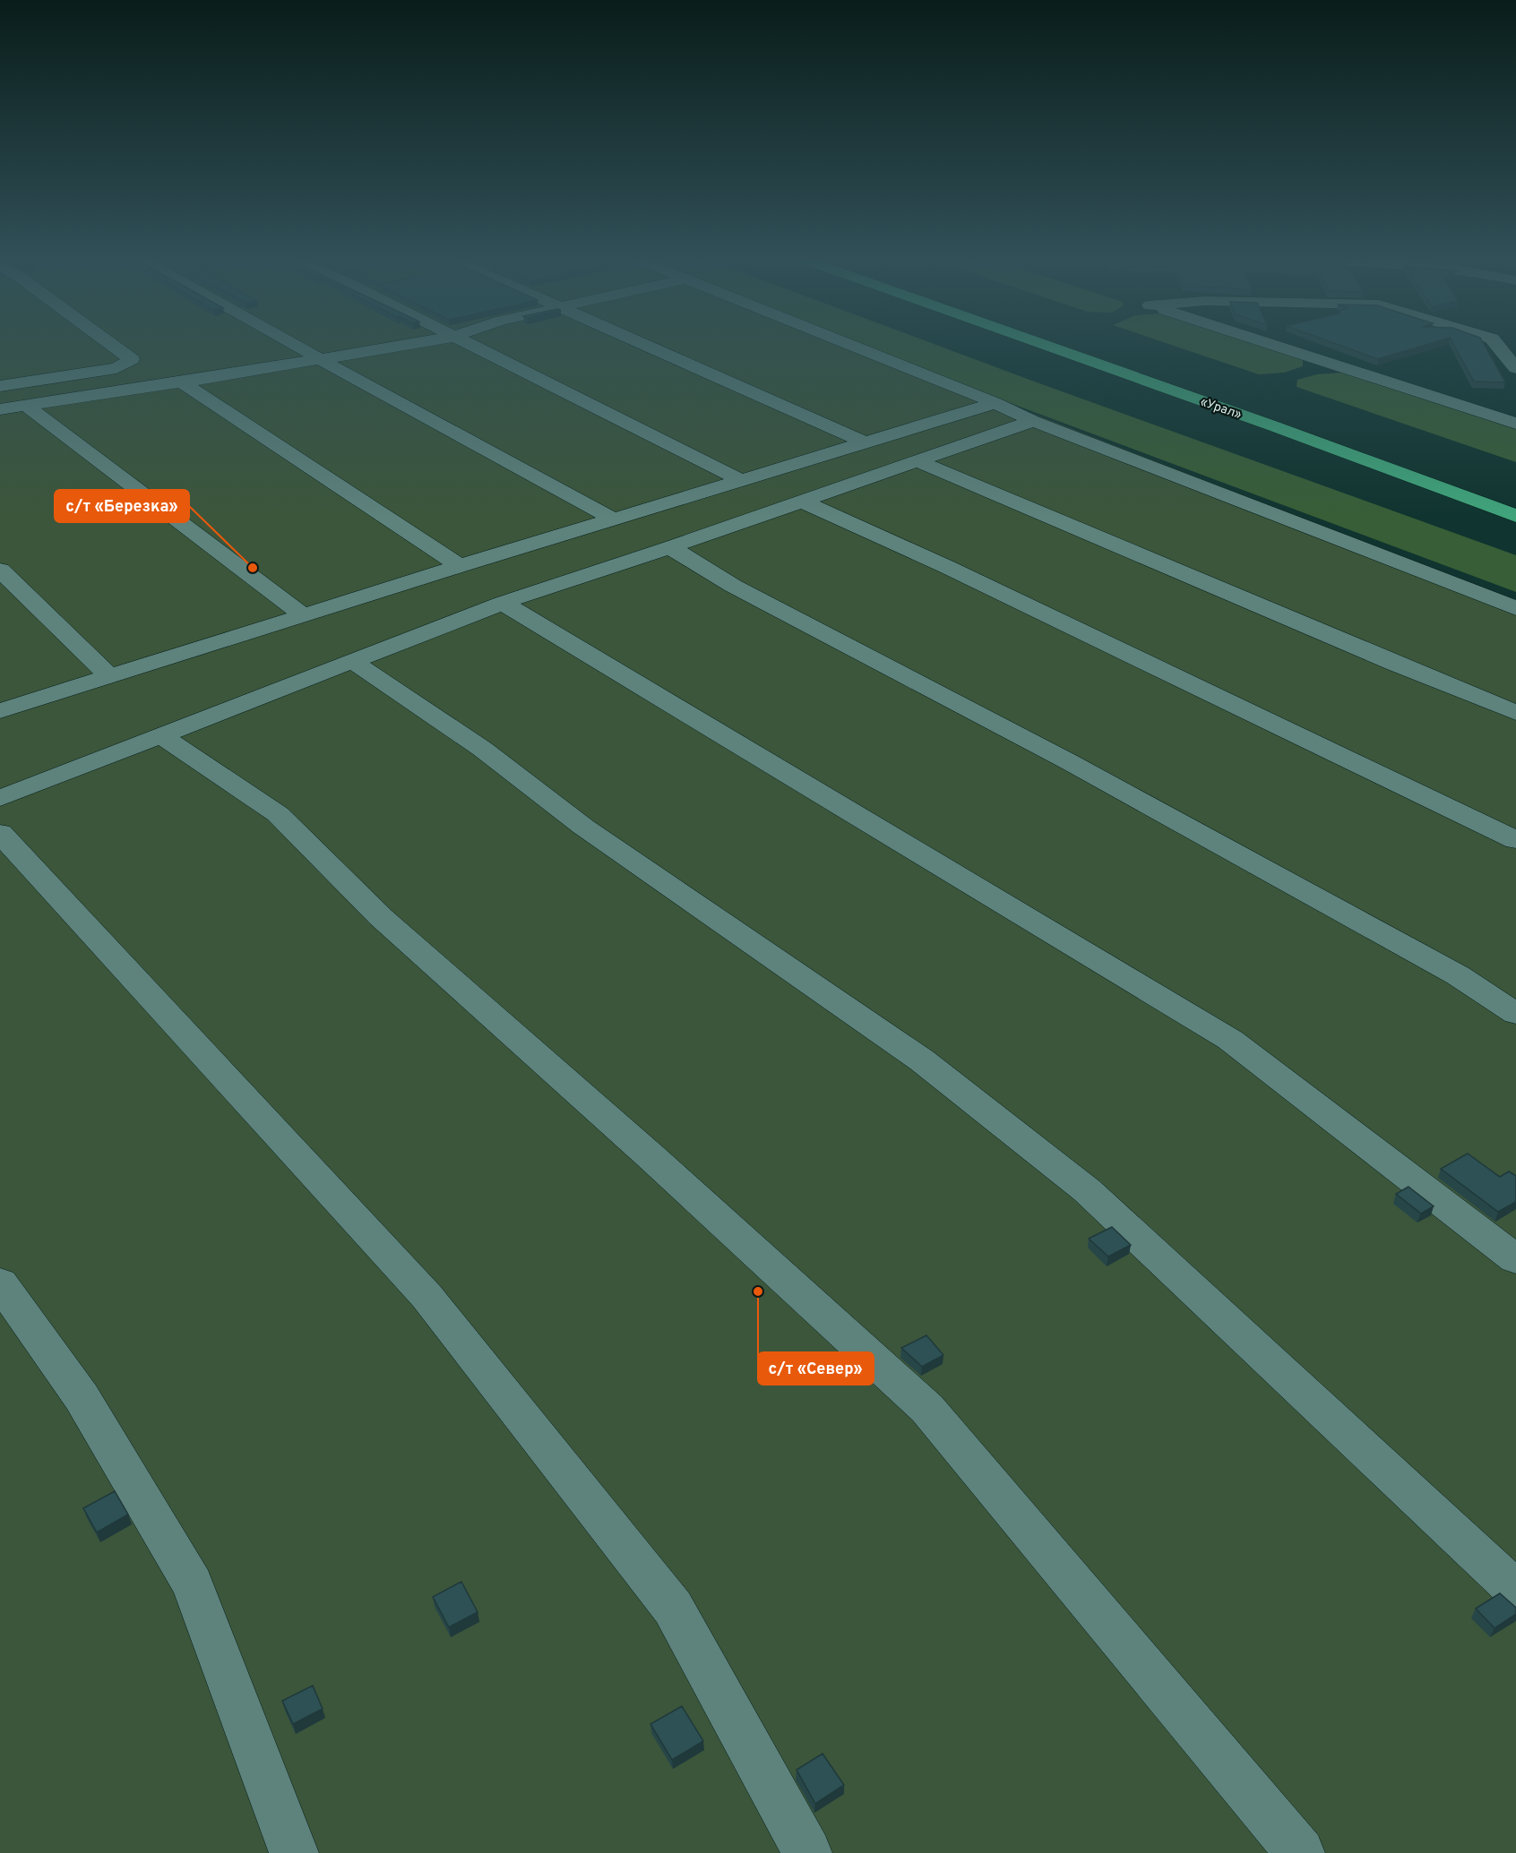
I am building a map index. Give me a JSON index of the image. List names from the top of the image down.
{
  "streets": {
    "highway": ["«Урал»"]
  },
  "places": ["с/т «Березка»", "с/т «Север»"]
}
